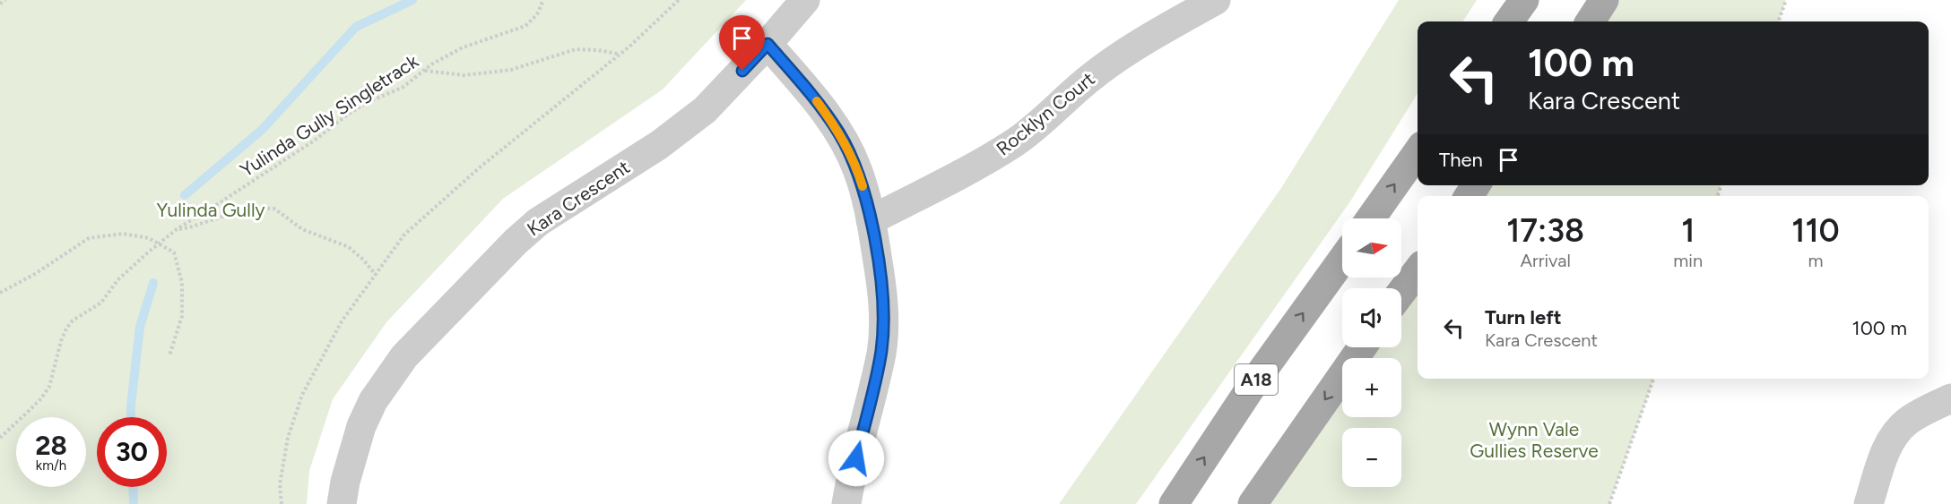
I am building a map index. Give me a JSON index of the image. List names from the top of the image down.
{
  "streets": {
    "main road": ["A18"],
    "street": ["Rocklyn Court", "Kara Crescent"],
    "path": ["Yulinda Gully Singletrack"]
  },
  "parks": ["Yulinda Gully", "Wynn Vale Gullies Reserve"],
  "north": "right",
  "page": {
    "turn": ["100 m", "Kara Crescent"],
    "then": "Then",
    "eta": [
      "17:38",
      "Arrival",
      "1",
      "min",
      "110",
      "m"
    ],
    "map_buttons": ["+", "−"],
    "list": [
      {
        "name": "Turn left",
        "note": "Kara Crescent",
        "value": "100 m"
      }
    ],
    "speed": "28 km/h",
    "limit": "30"
  }
}
